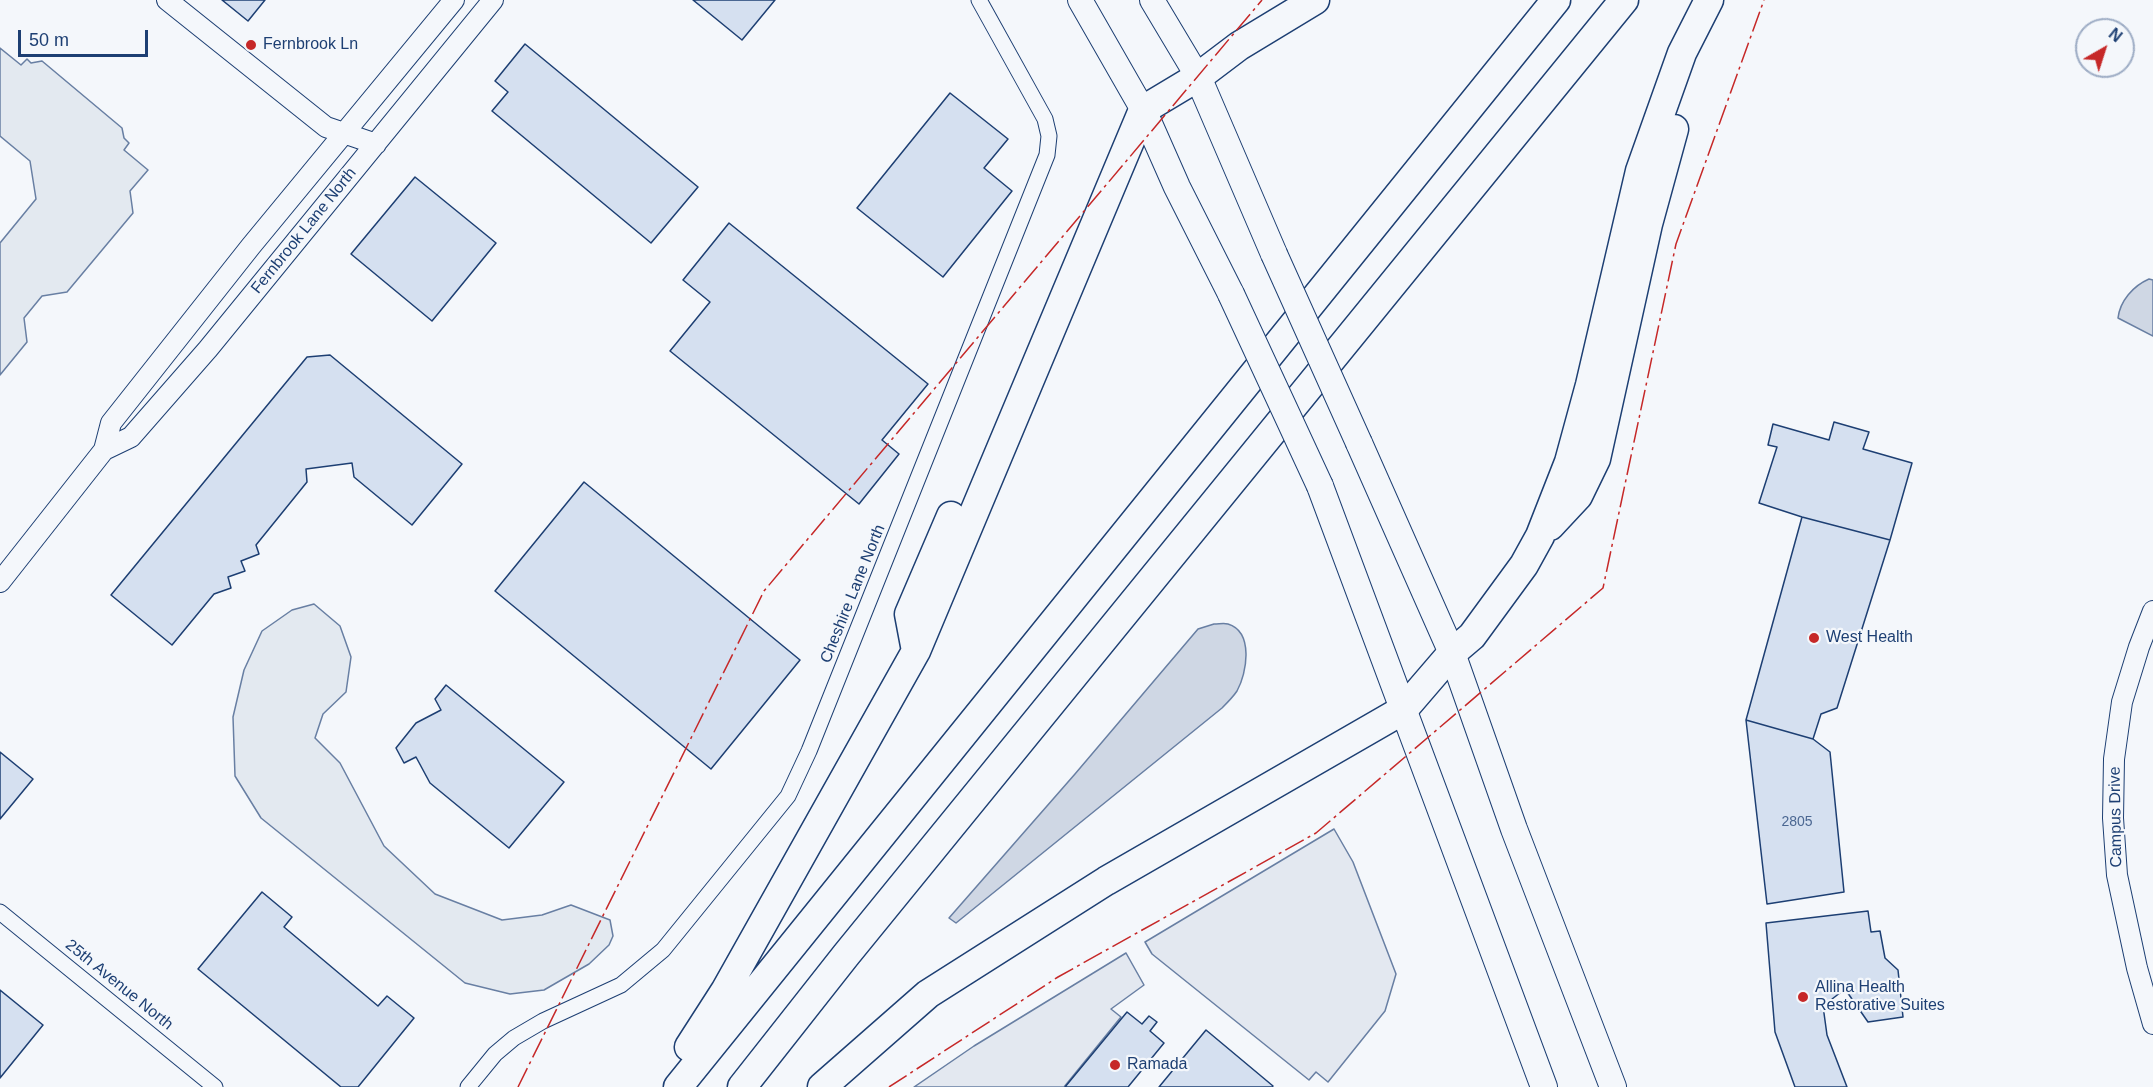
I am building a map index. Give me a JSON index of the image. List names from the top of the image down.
{
  "streets": {
    "street": [
      "Fernbrook Lane North",
      "Cheshire Lane North",
      "Campus Drive",
      "25th Avenue North"
    ]
  },
  "places": [
    "Fernbrook Ln",
    "West Health",
    "Allina Health Restorative Suites",
    "Ramada"
  ],
  "house_numbers": ["2805"],
  "scale_bar": "50 m",
  "north": "top right"
}
